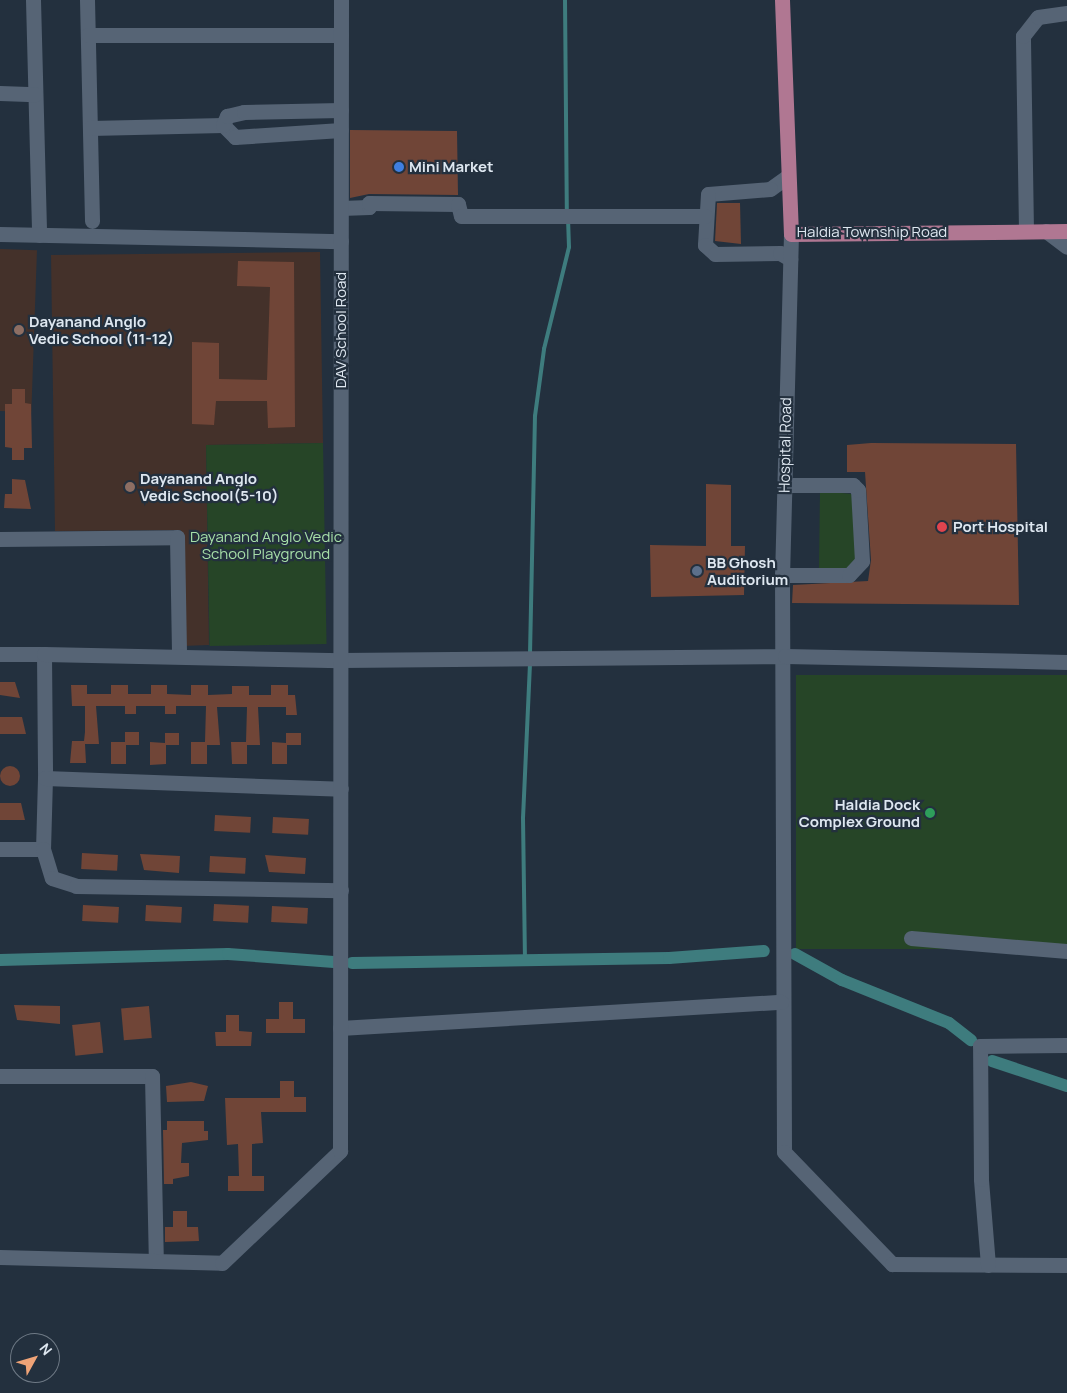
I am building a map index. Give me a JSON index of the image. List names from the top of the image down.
{
  "streets": {
    "main road": ["Haldia Township Road"],
    "street": ["DAV School Road", "Hospital Road"]
  },
  "crossings": [
    ["Haldia Township Road", "Hospital Road"]
  ],
  "parks": ["Dayanand Anglo Vedic School Playground"],
  "places": [
    "Mini Market",
    "Dayanand Anglo Vedic School (11-12)",
    "Dayanand Anglo Vedic School(5-10)",
    "Port Hospital",
    "BB Ghosh Auditorium",
    "Haldia Dock Complex Ground"
  ],
  "north": "top right"
}
